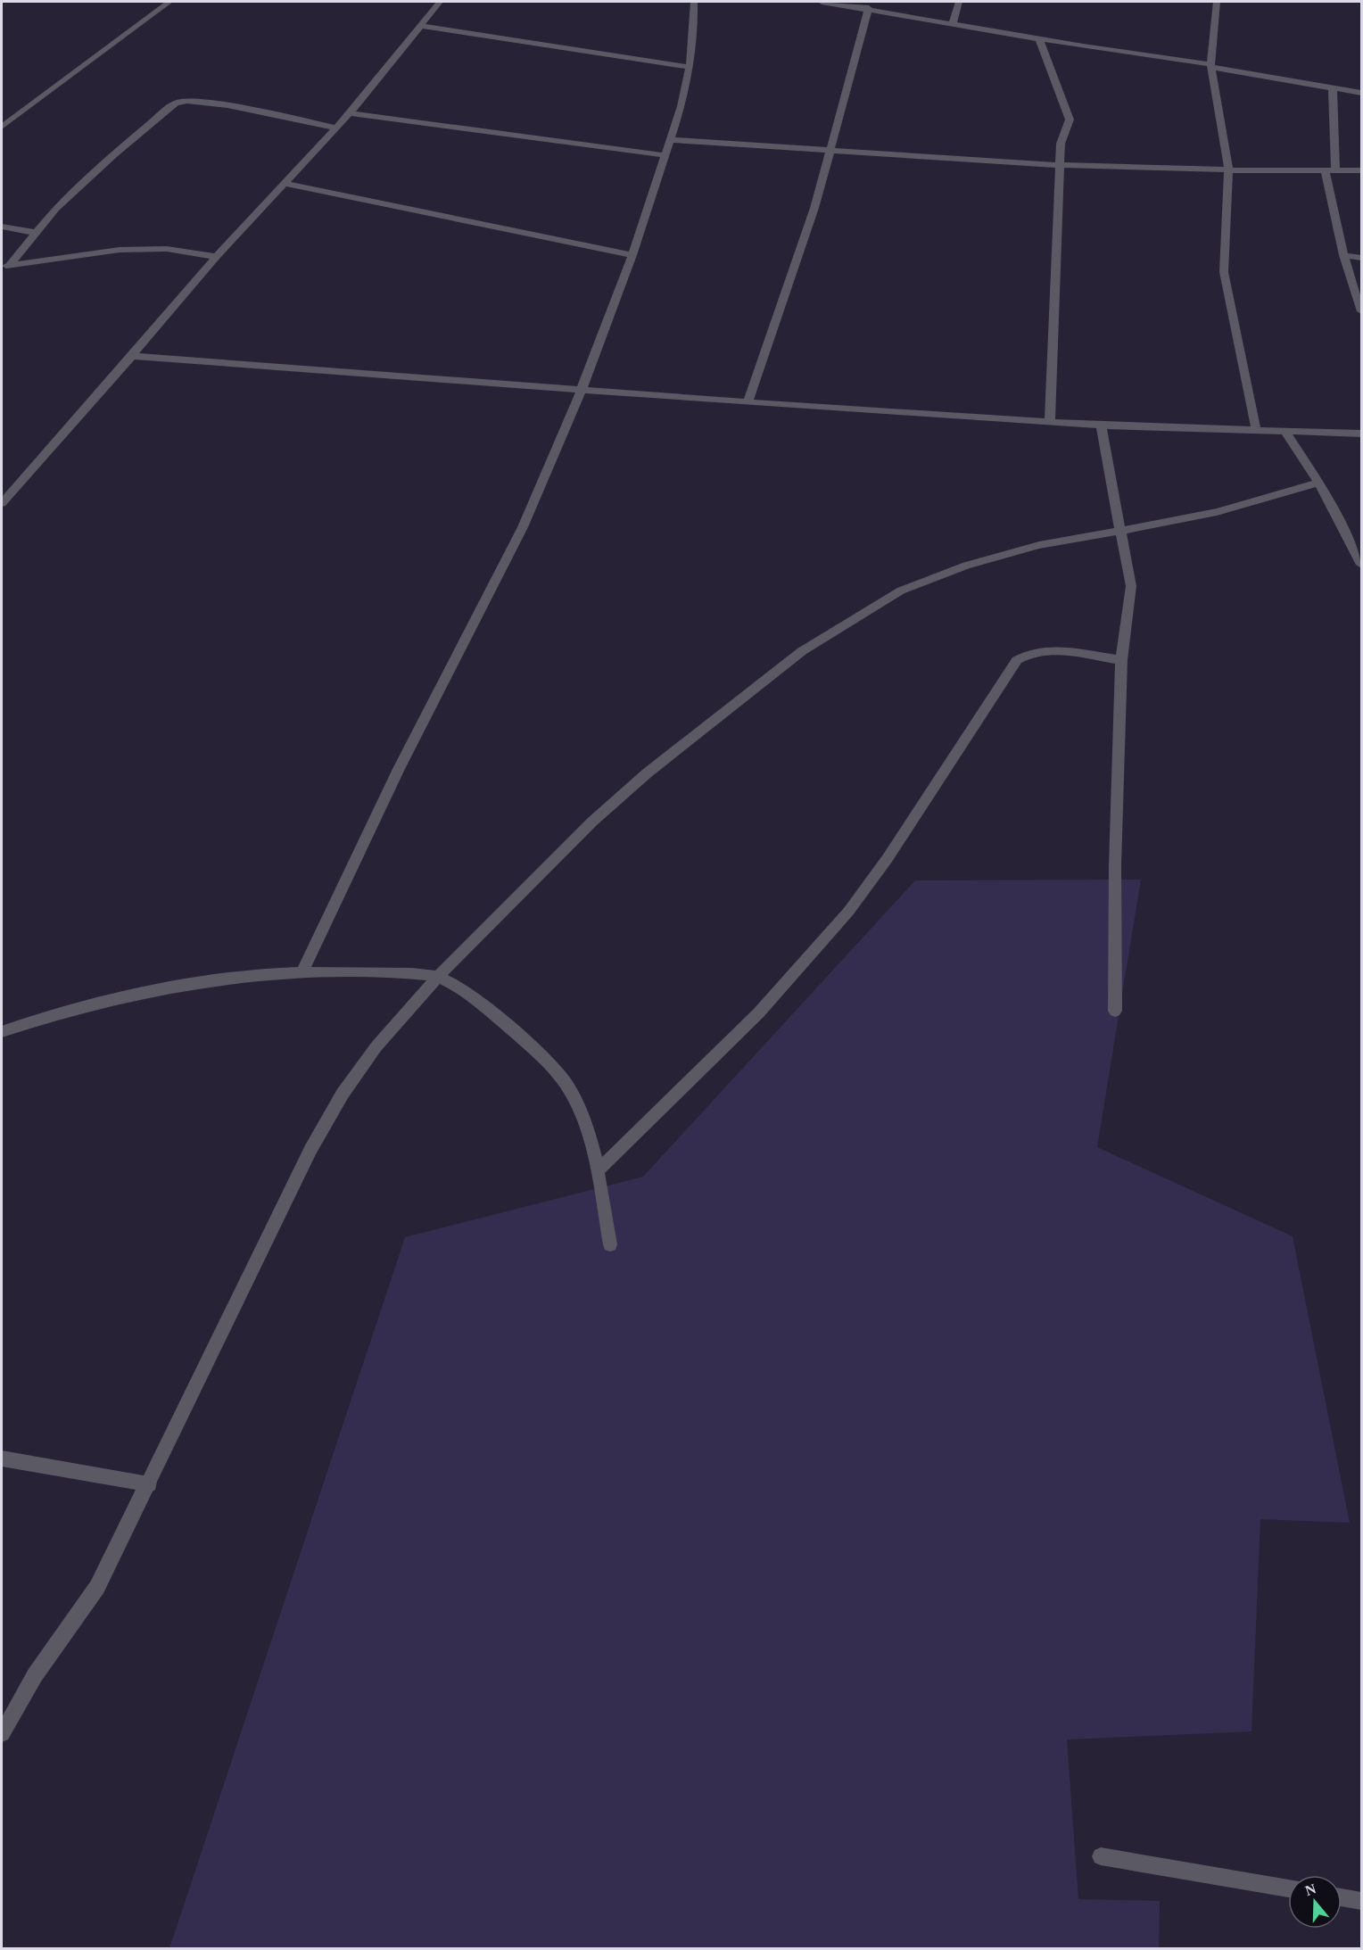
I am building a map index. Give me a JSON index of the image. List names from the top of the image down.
{
  "north": "top"
}
